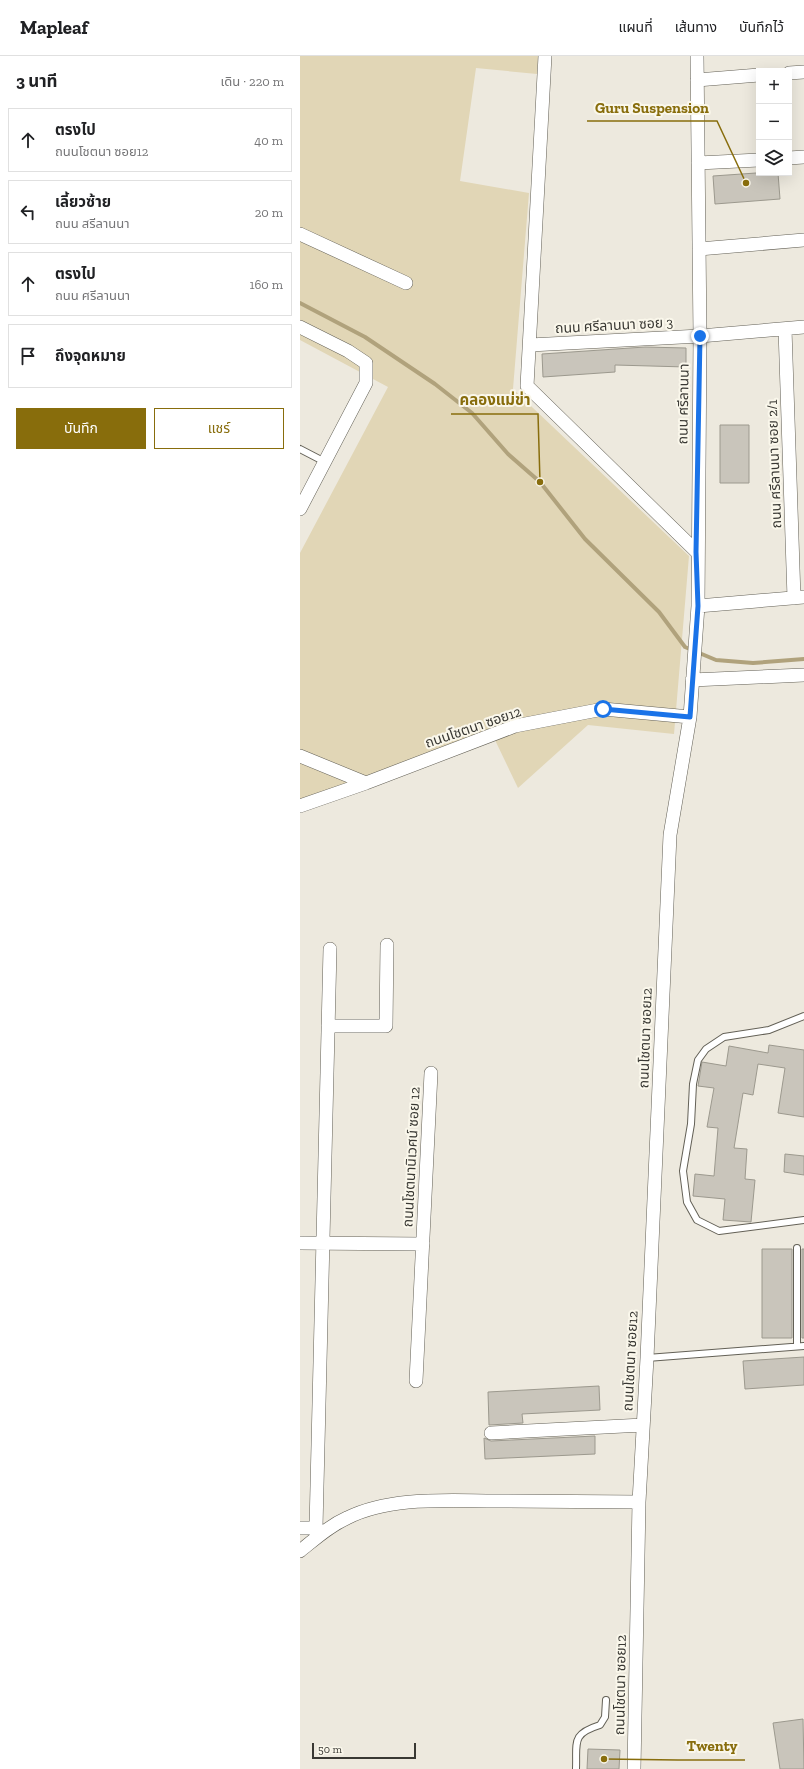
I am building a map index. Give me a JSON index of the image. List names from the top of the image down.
{
  "streets": {
    "street": [
      "ถนน ศรีลานนา ซอย 3",
      "ถนน ศรีลานนา",
      "ถนน ศรีลานนา ซอย 2/1",
      "ถนนโชตนา ซอย12",
      "ถนนโชตนานิเวศน์ ซอย 12"
    ]
  },
  "crossings": [
    ["ถนน ศรีลานนา ซอย 3", "ถนน ศรีลานนา"],
    ["ถนน ศรีลานนา ซอย 3", "ถนน ศรีลานนา ซอย 2/1"],
    ["ถนน ศรีลานนา", "ถนนโชตนา ซอย12"]
  ],
  "places": ["Guru Suspension", "คลองแม่ข่า", "Twenty"],
  "scale_bar": "50 m",
  "page": {
    "header": "Mapleaf",
    "nav": ["แผนที่", "เส้นทาง", "บันทึกไว้"],
    "heading": ["3 นาที", "เดิน · 220 m"],
    "map_buttons": ["+", "−"],
    "list": [
      ["ตรงไป", "ถนนโชตนา ซอย12", "40 m"],
      ["เลี้ยวซ้าย", "ถนน สรีลานนา", "20 m"],
      ["ตรงไป", "ถนน ศรีลานนา", "160 m"],
      "ถึงจุดหมาย"
    ],
    "buttons": ["บันทึก", "แชร์"],
    "scale": "50 m"
  }
}
